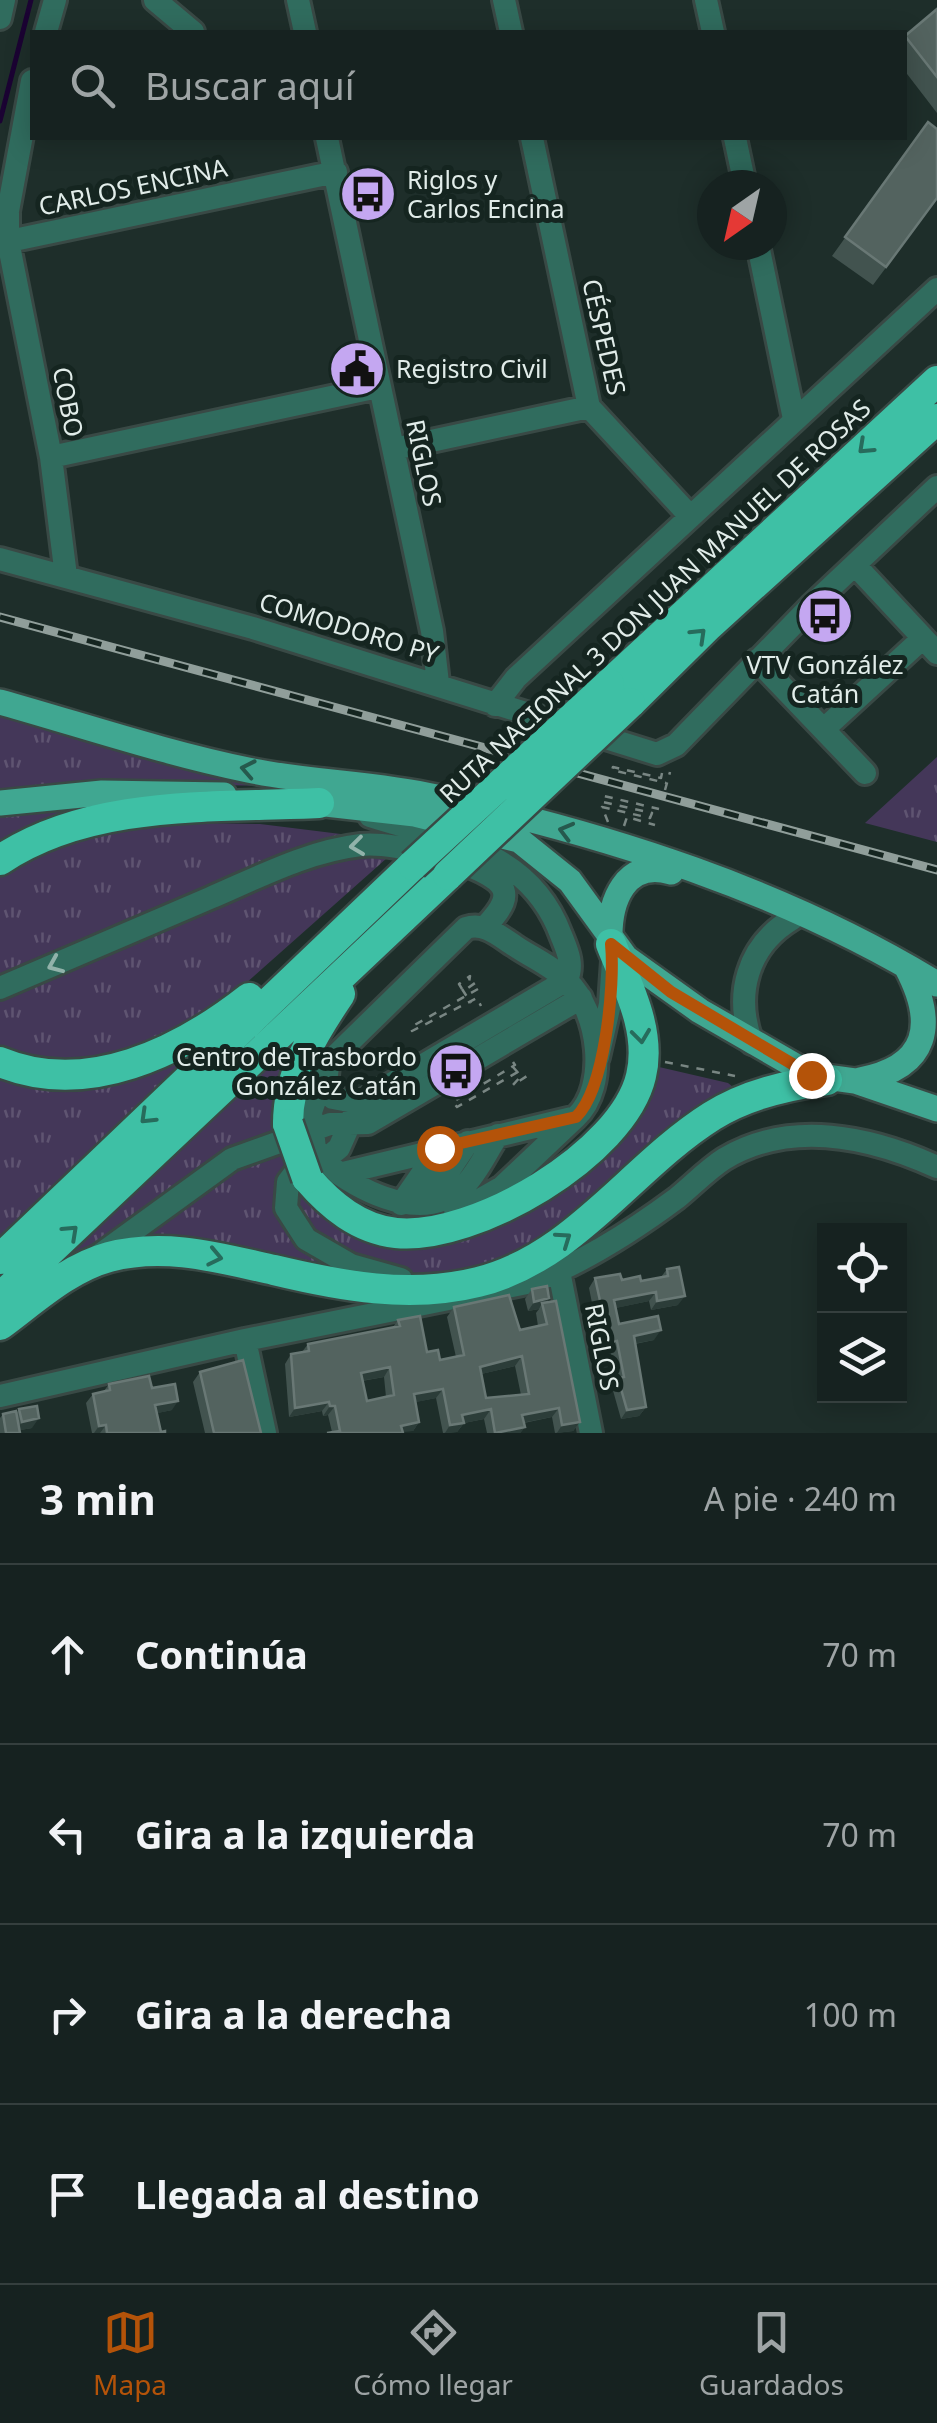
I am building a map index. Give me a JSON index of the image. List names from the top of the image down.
{
  "streets": {
    "highway": ["RUTA NACIONAL 3 DON JUAN MANUEL DE ROSAS"],
    "street": [
      "CARLOS ENCINA",
      "CÉSPEDES",
      "COBO",
      "RIGLOS",
      "COMODORO PY"
    ]
  },
  "crossings": [
    ["CARLOS ENCINA", "COBO"],
    ["CARLOS ENCINA", "RIGLOS"],
    ["COBO", "COMODORO PY"],
    ["RIGLOS", "COMODORO PY"]
  ],
  "places": {
    "bus stop": ["Riglos y Carlos Encina", "VTV González Catán", "Centro de Trasbordo González Catán"],
    "public building": ["Registro Civil"]
  },
  "north": "bottom left",
  "page": {
    "search": "Buscar aquí",
    "heading": ["3 min", "A pie · 240 m"],
    "list": [
      ["Continúa", "70 m"],
      ["Gira a la izquierda", "70 m"],
      ["Gira a la derecha", "100 m"],
      "Llegada al destino"
    ],
    "nav": ["Mapa", "Cómo llegar", "Guardados"]
  }
}
